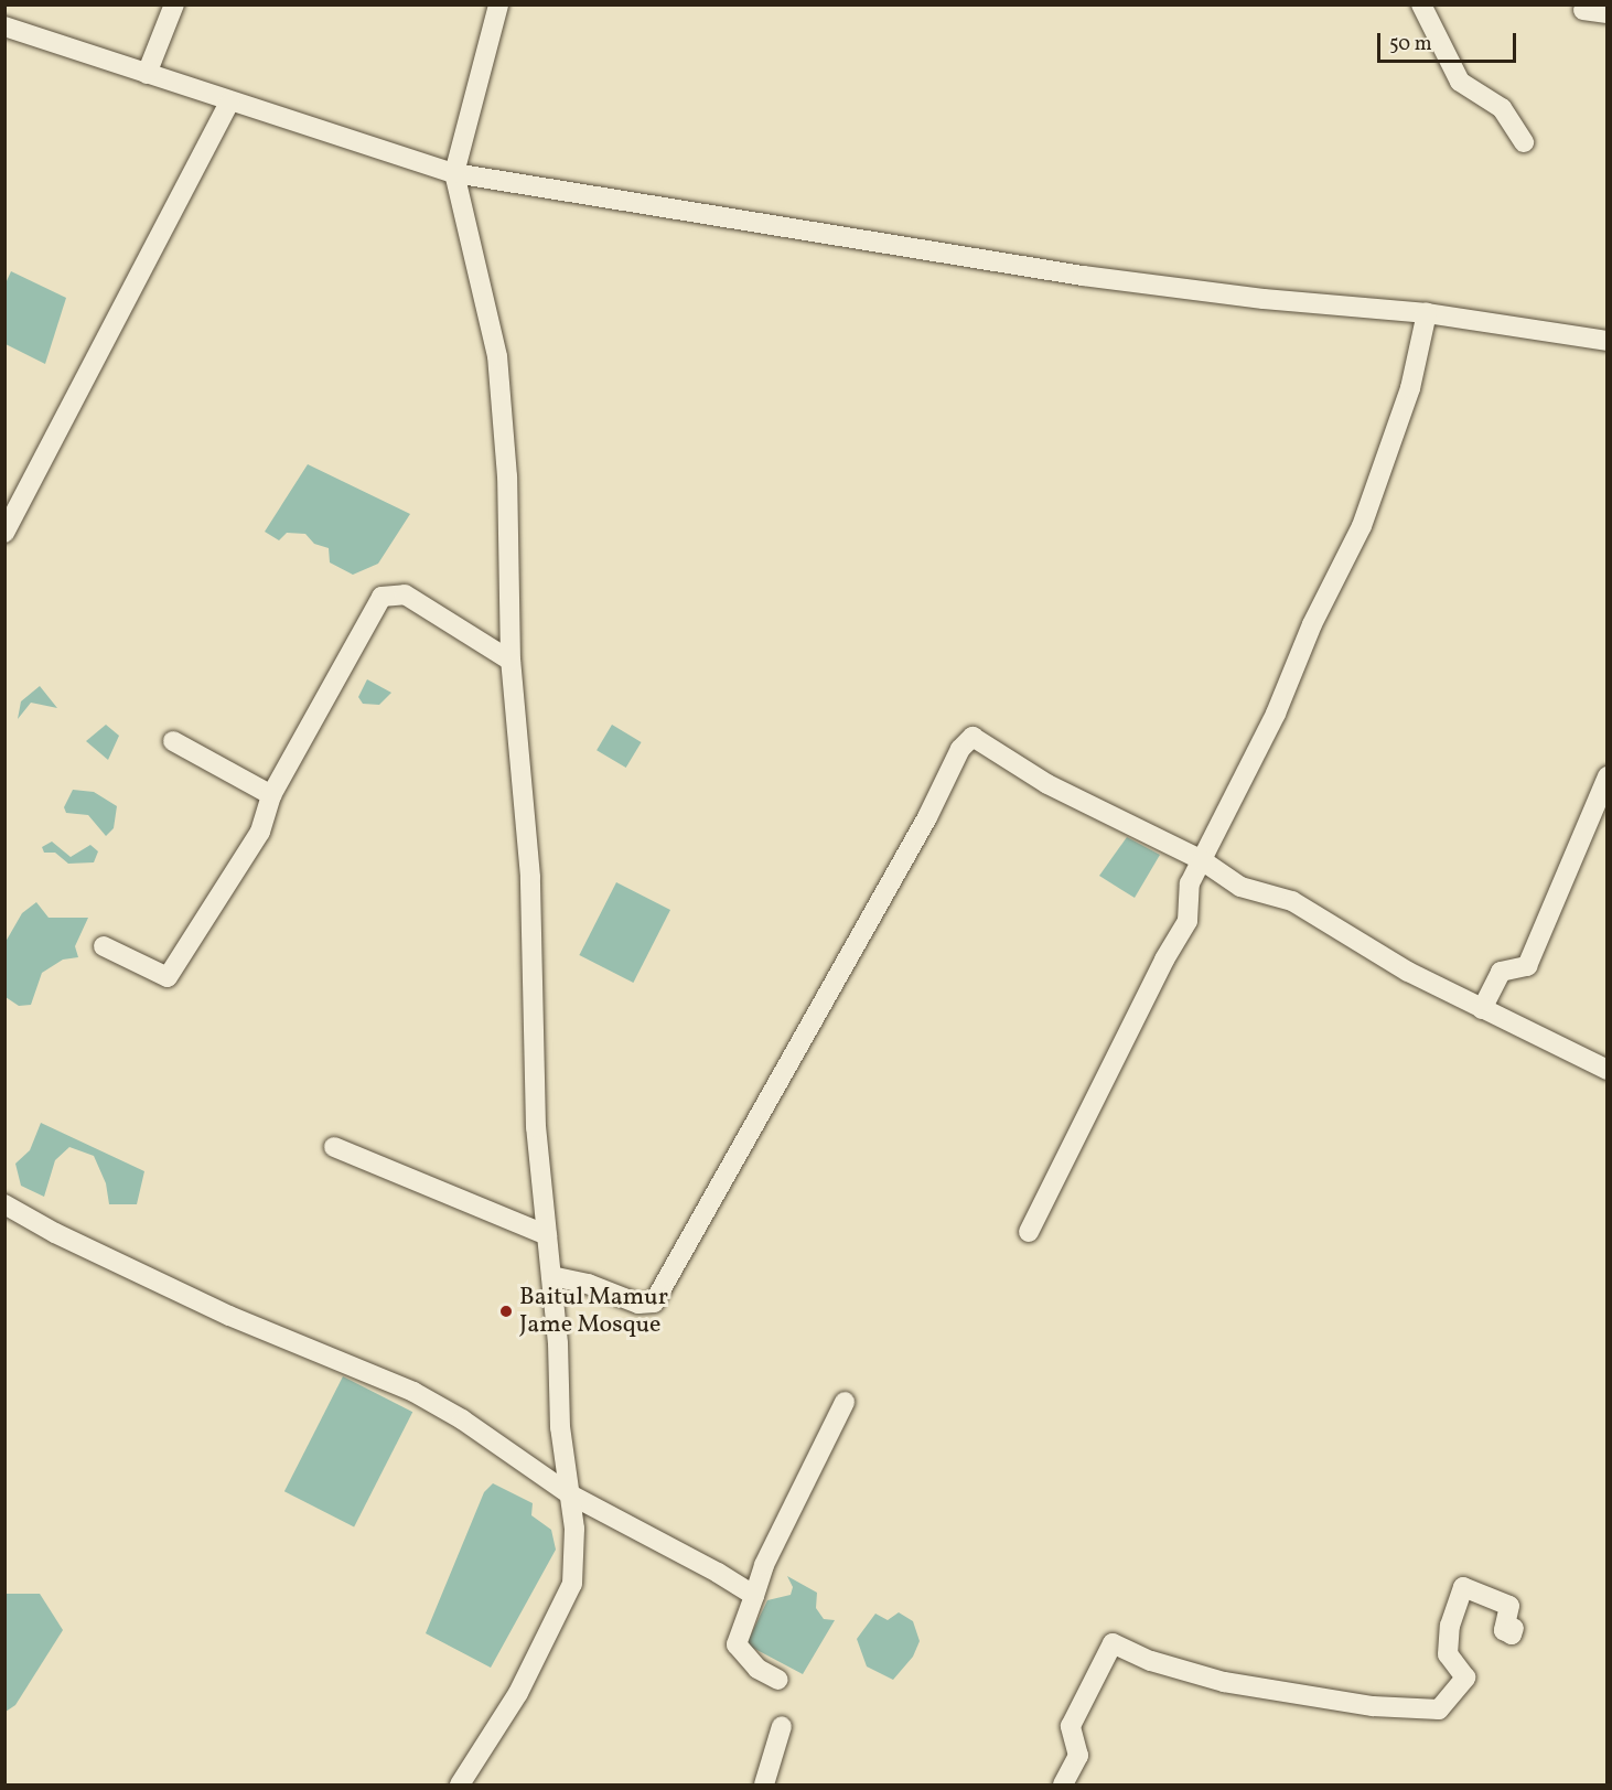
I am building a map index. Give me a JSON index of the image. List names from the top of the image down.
{
  "places": ["Baitul Mamur Jame Mosque"],
  "scale_bar": "50 m"
}
